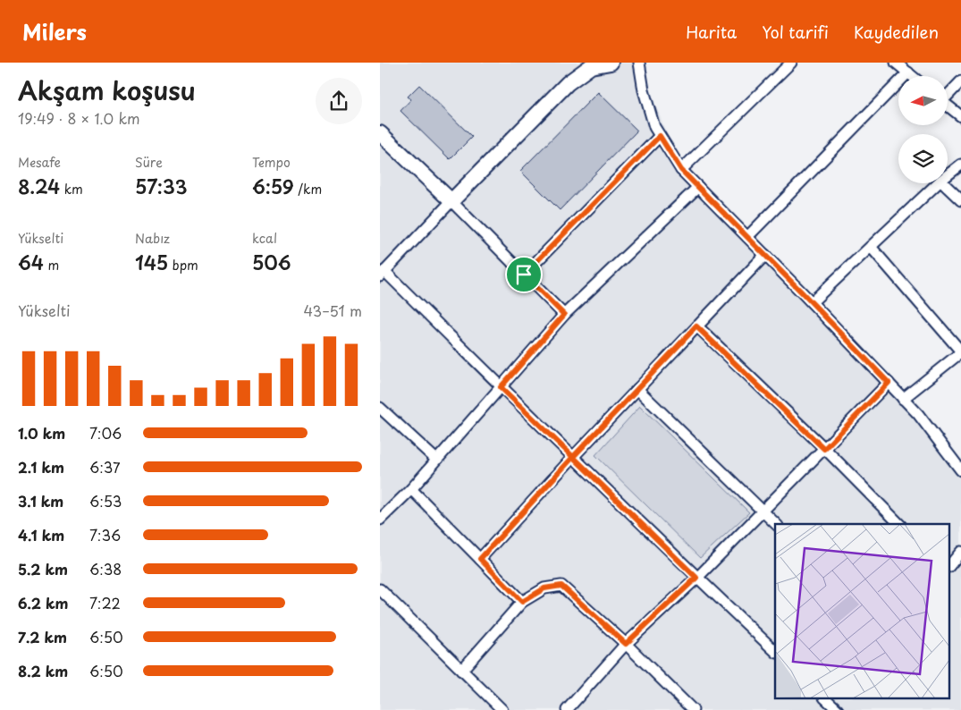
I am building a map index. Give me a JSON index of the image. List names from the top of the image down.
{
  "north": "left",
  "page": {
    "header": "Milers",
    "nav": ["Harita", "Yol tarifi", "Kaydedilen"],
    "heading": ["Akşam koşusu", "19:49 · 8 × 1.0 km"],
    "stats": [
      ["Mesafe", "8.24 km"],
      ["Süre", "57:33"],
      ["Tempo", "6:59 /km"],
      ["Yükselti", "64 m"],
      ["Nabız", "145 bpm"],
      ["kcal", "506"]
    ],
    "chart": ["Yükselti", "43–51 m"],
    "list": [
      {
        "name": "1.0 km",
        "note": "7:06"
      },
      {
        "name": "2.1 km",
        "note": "6:37"
      },
      {
        "name": "3.1 km",
        "note": "6:53"
      },
      {
        "name": "4.1 km",
        "note": "7:36"
      },
      {
        "name": "5.2 km",
        "note": "6:38"
      },
      {
        "name": "6.2 km",
        "note": "7:22"
      },
      {
        "name": "7.2 km",
        "note": "6:50"
      },
      {
        "name": "8.2 km",
        "note": "6:50"
      }
    ]
  }
}
